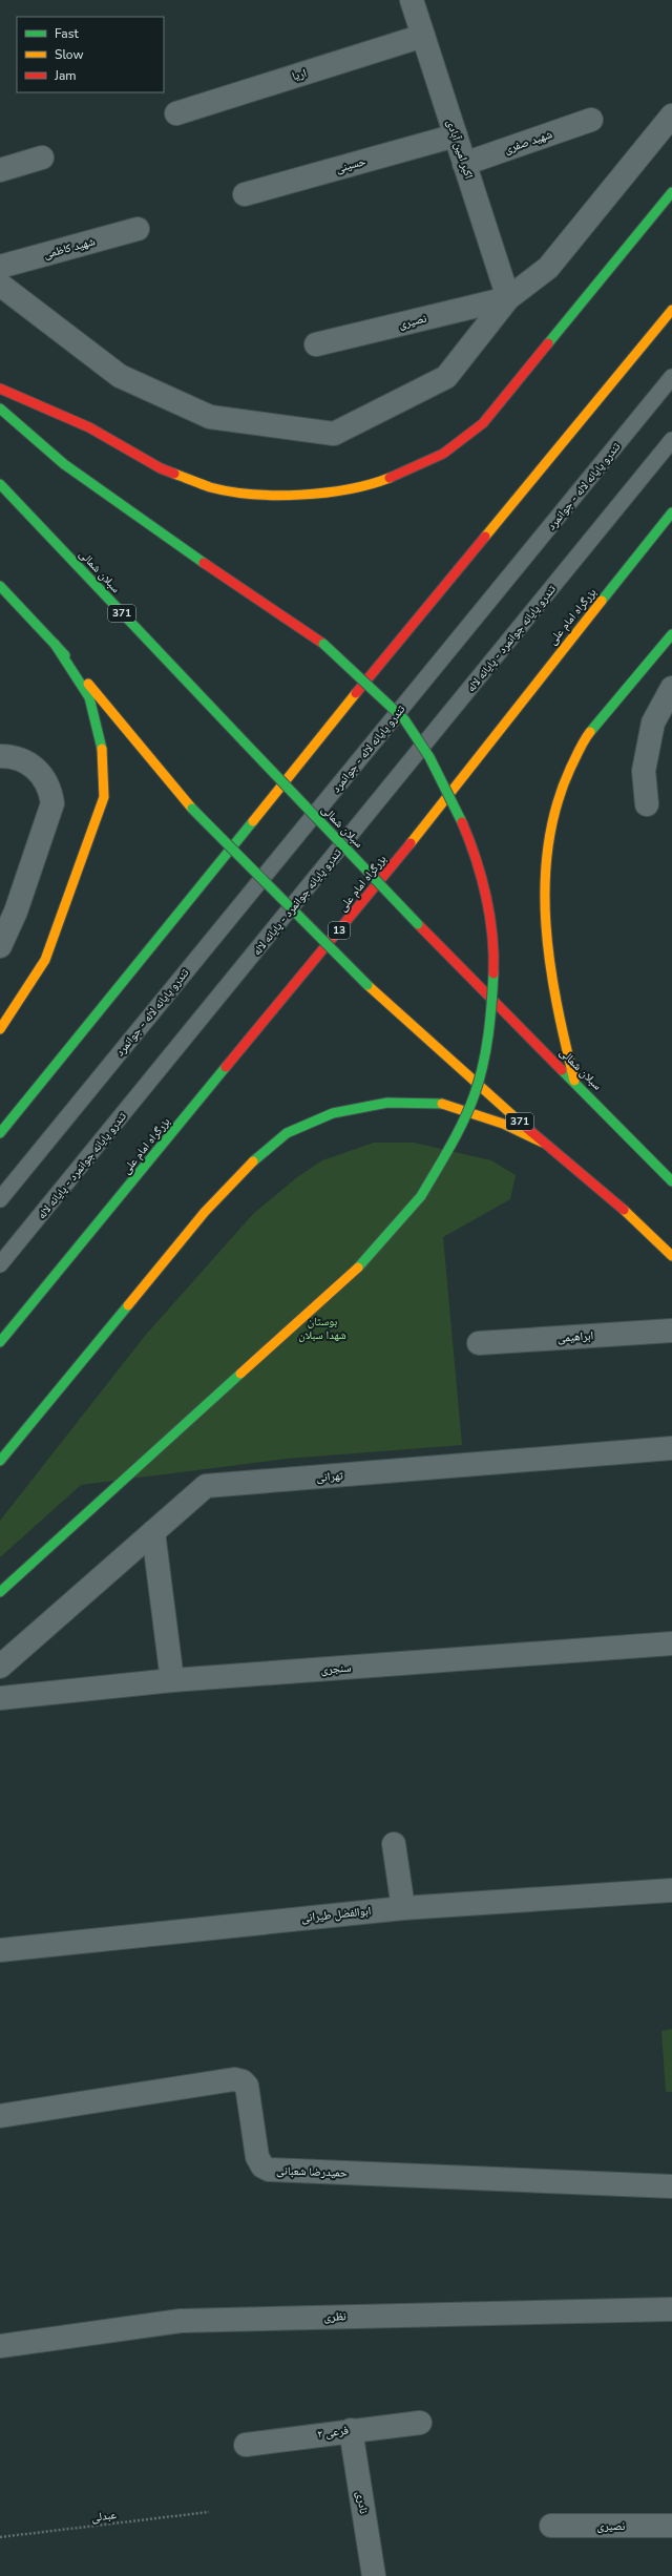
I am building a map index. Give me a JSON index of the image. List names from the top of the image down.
{
  "streets": {
    "main road": [
      "سبلان شمالی",
      "371",
      "بزرگراه امام علی",
      "13"
    ],
    "street": [
      "اریا",
      "شهید صفری",
      "اکبر امین آبادی",
      "حسینی",
      "شهید کاظمی",
      "نصیری",
      "ابراهیمی",
      "تهرانی",
      "سنجری",
      "ابوالفضل طیرانی",
      "حمیدرضا شعبانی",
      "نظری",
      "فرعی ۲",
      "نادری"
    ],
    "lane": ["تندرو پایانه لاله - جوانمرد", "تندرو پایانه جوانمرد - پایانه لاله"],
    "path": ["عبدلی"]
  },
  "crossings": [
    ["اریا", "اکبر امین آبادی"],
    ["شهید صفری", "اکبر امین آبادی"],
    ["اکبر امین آبادی", "حسینی"],
    ["اکبر امین آبادی", "نصیری"],
    ["فرعی ۲", "نادری"]
  ],
  "parks": ["بوستان شهدا سبلان"],
  "legend": ["Fast", "Slow", "Jam"]
}
